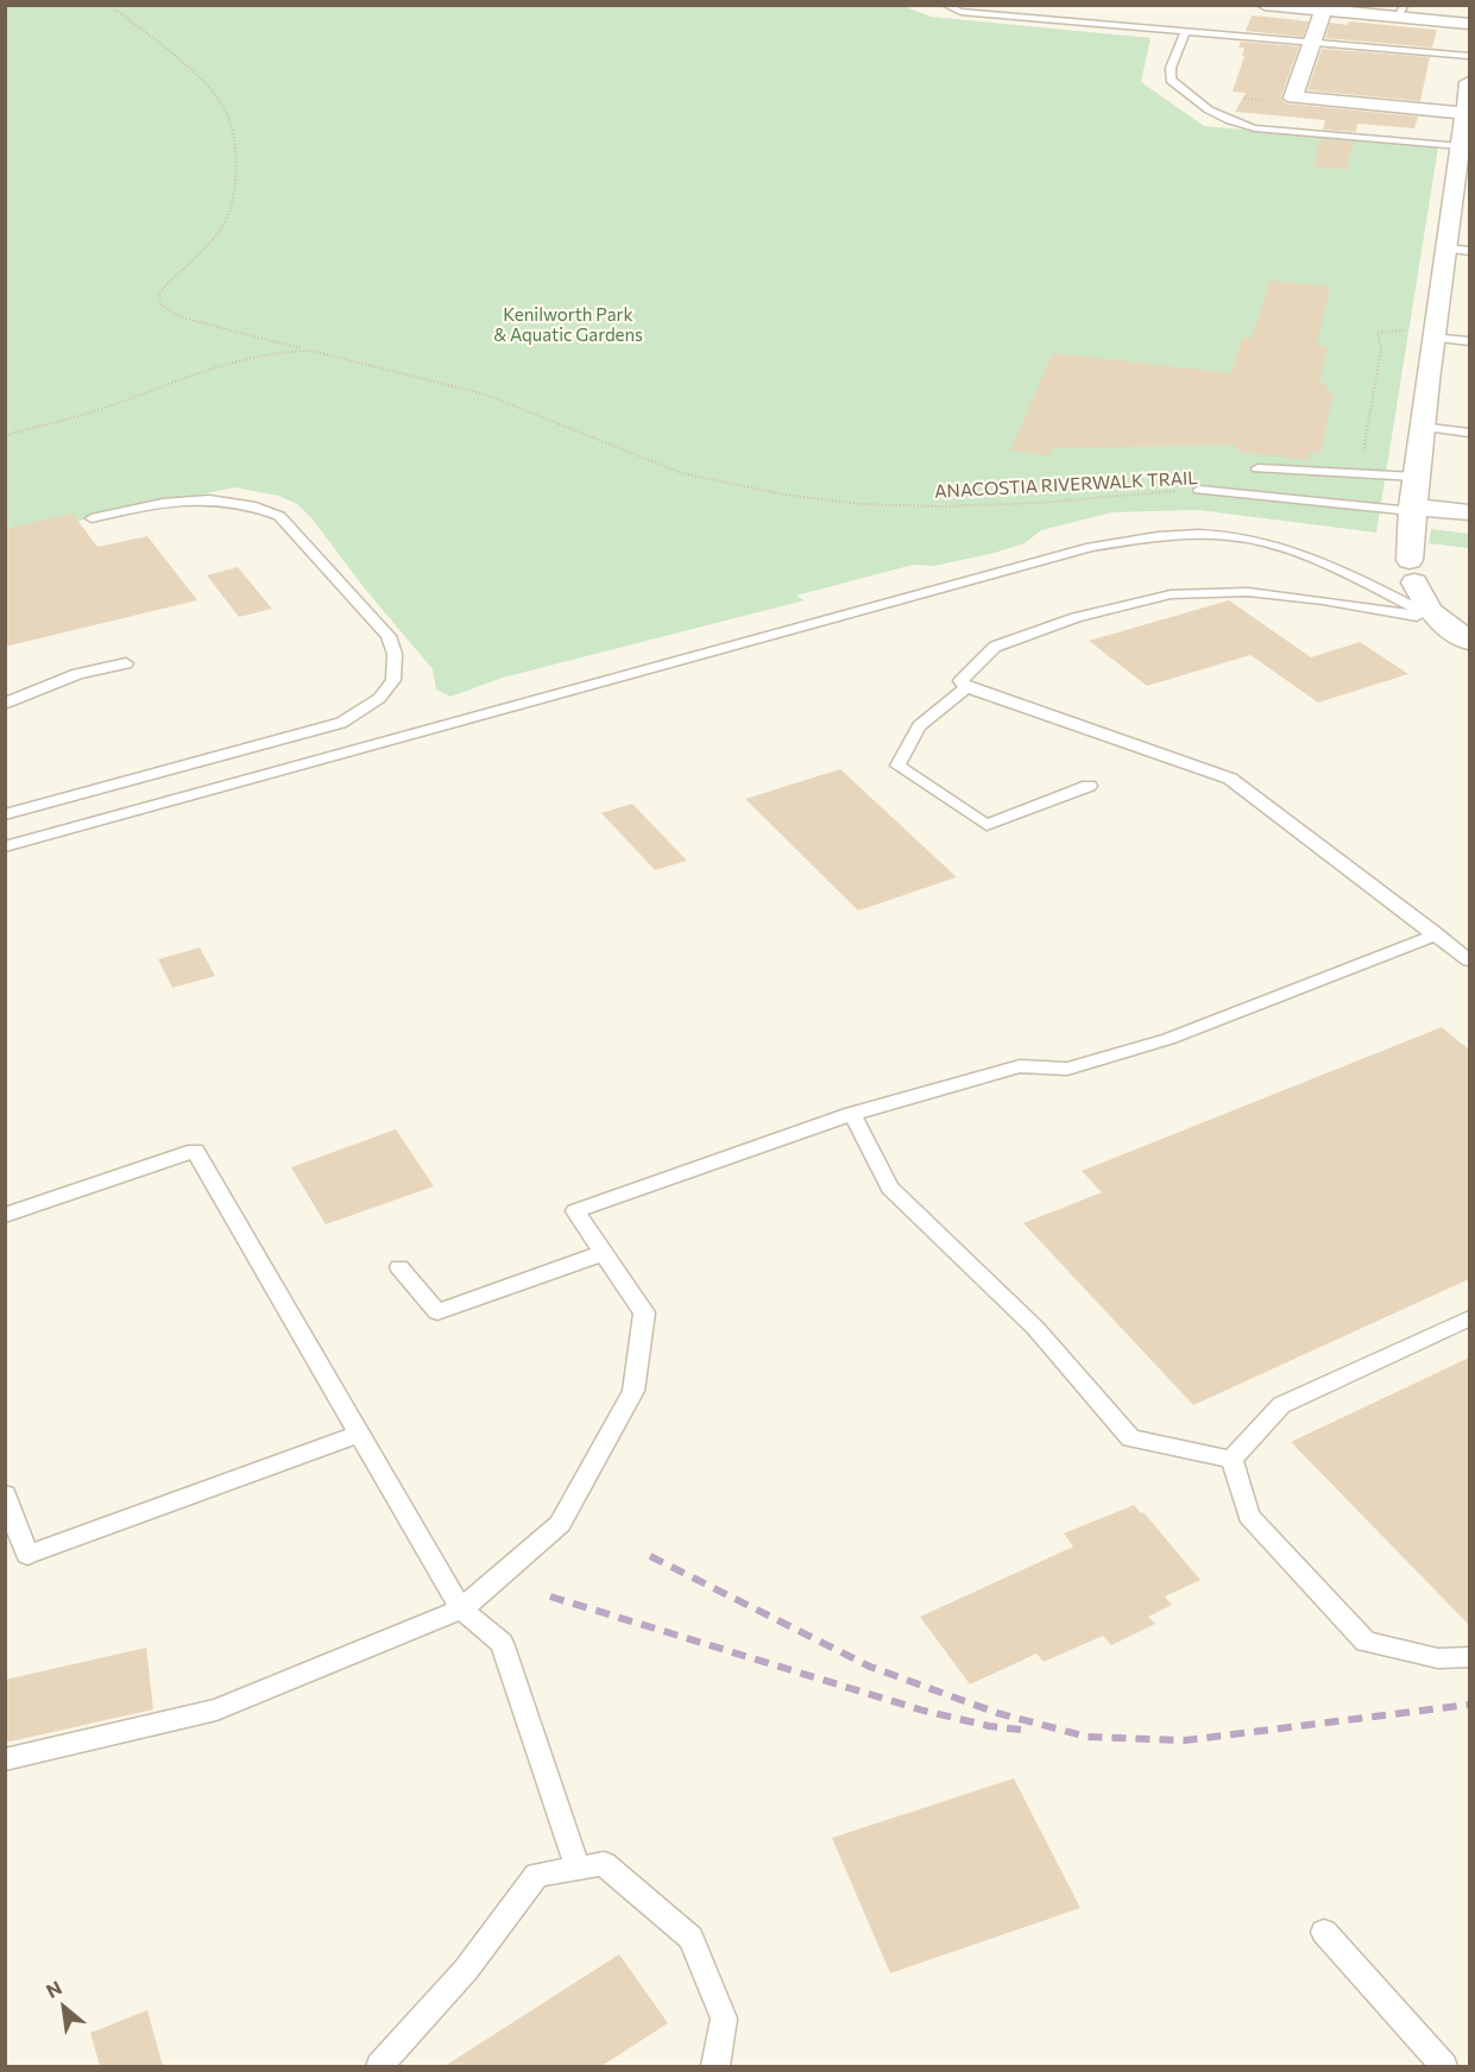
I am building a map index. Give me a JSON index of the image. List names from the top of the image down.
{
  "streets": {
    "path": ["ANACOSTIA RIVERWALK TRAIL"]
  },
  "parks": ["Kenilworth Park & Aquatic Gardens"],
  "north": "top left"
}
